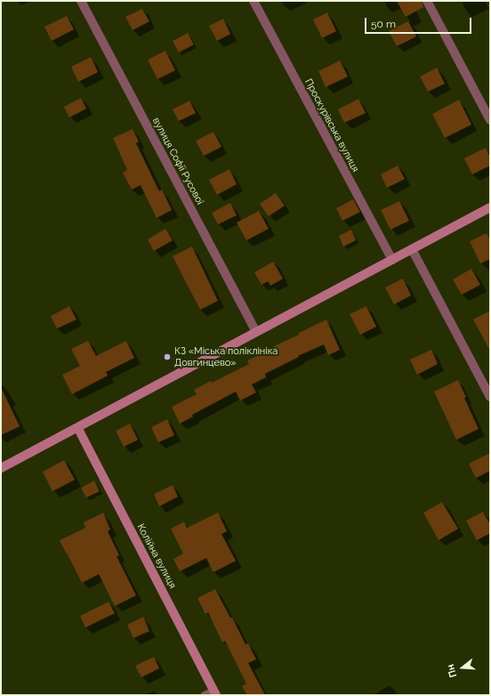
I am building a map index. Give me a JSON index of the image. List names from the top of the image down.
{
  "streets": {
    "street": ["Проскурівська вулиця", "вулиця Софії Русової", "Колійна вулиця"]
  },
  "places": ["КЗ «Міська поліклініка Довгинцево»"],
  "scale_bar": "50 m",
  "north": "left"
}
